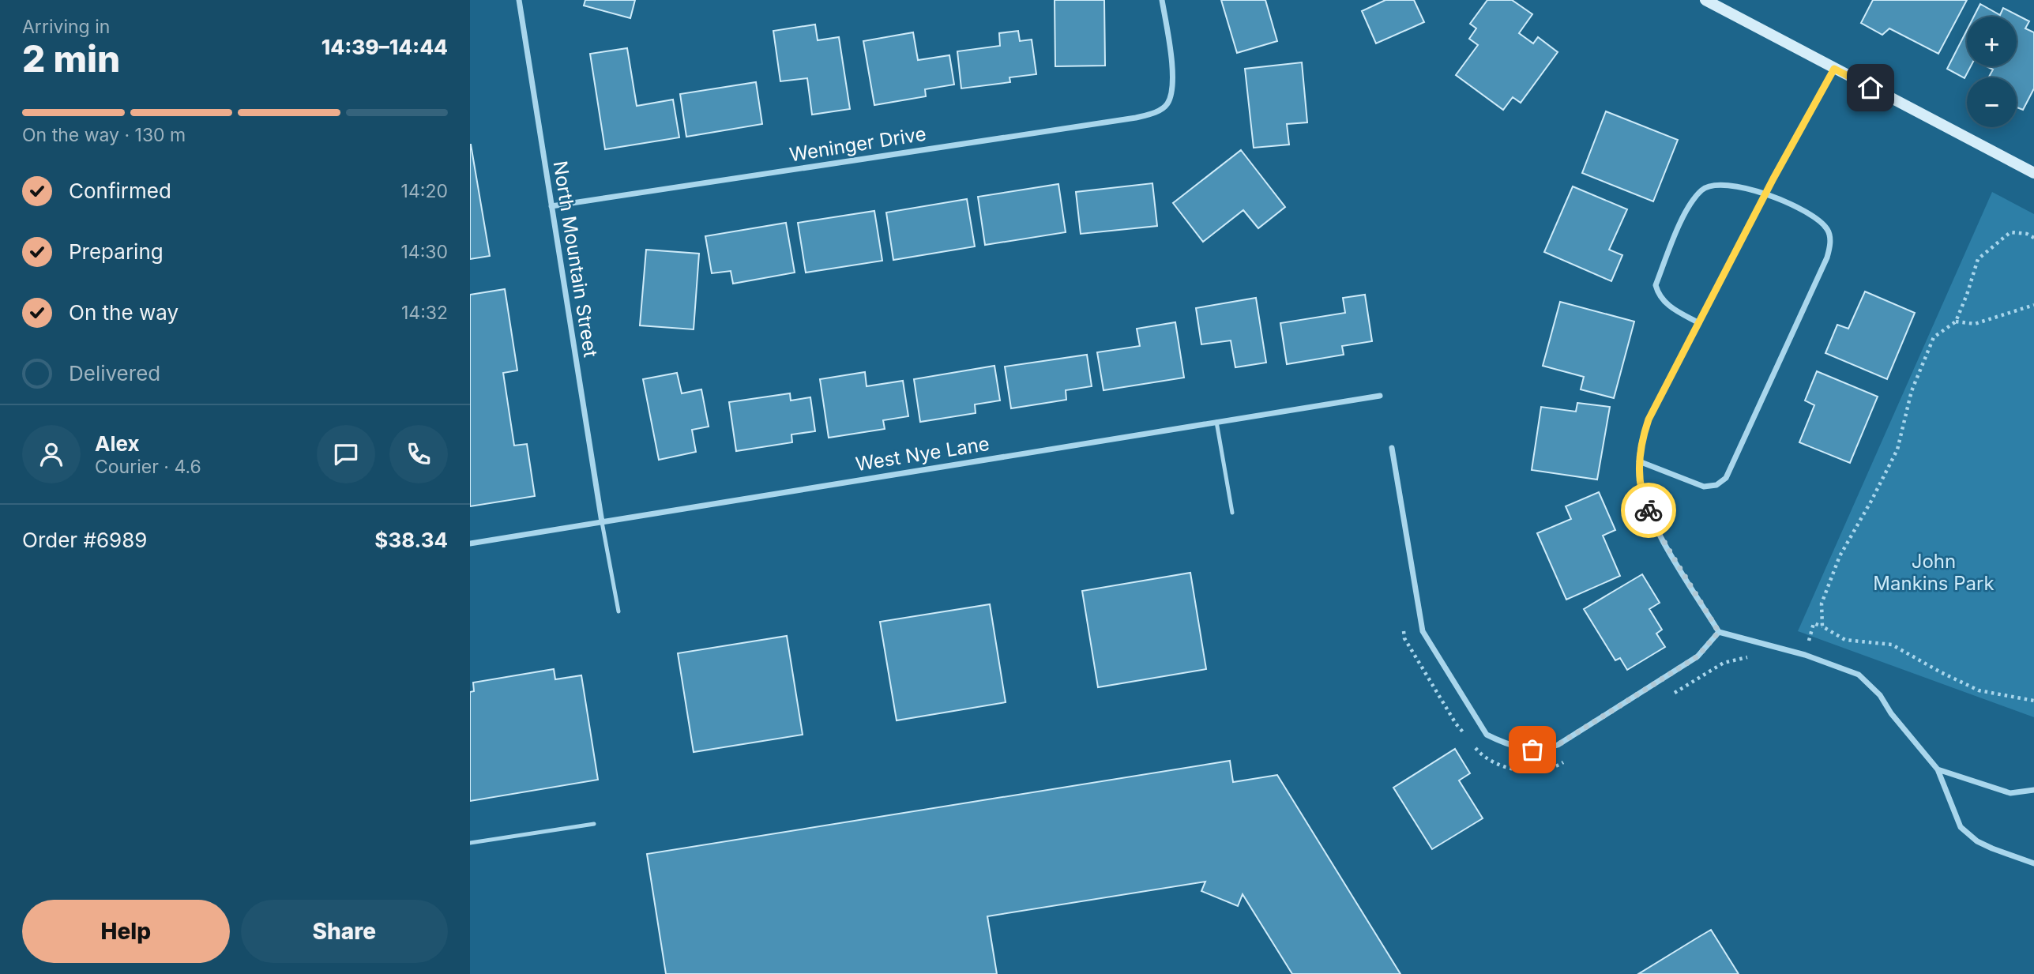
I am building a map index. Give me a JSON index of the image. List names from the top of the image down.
{
  "streets": {
    "street": ["Weninger Drive", "North Mountain Street", "West Nye Lane"]
  },
  "crossings": [
    ["Weninger Drive", "North Mountain Street"],
    ["North Mountain Street", "West Nye Lane"]
  ],
  "parks": ["John Mankins Park"],
  "page": {
    "heading": ["2 min", "Arriving in", "14:39–14:44"],
    "panel": [
      "Alex",
      "Courier · 4.6",
      "Order #6989",
      "$38.34"
    ],
    "map_buttons": ["+", "−"],
    "bar": "On the way · 130 m",
    "list": [
      ["Confirmed", "14:20"],
      ["Preparing", "14:30"],
      ["On the way", "14:32"],
      "Delivered"
    ],
    "buttons": ["Help", "Share"]
  }
}
